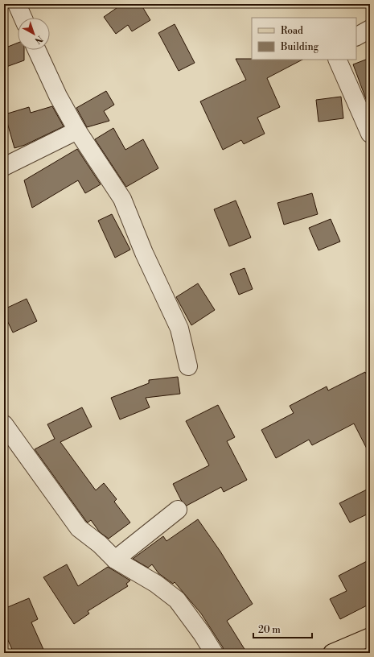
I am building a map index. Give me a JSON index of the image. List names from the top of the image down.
{
  "legend": ["Road", "Building"],
  "scale_bar": "20 m",
  "north": "bottom right"
}
